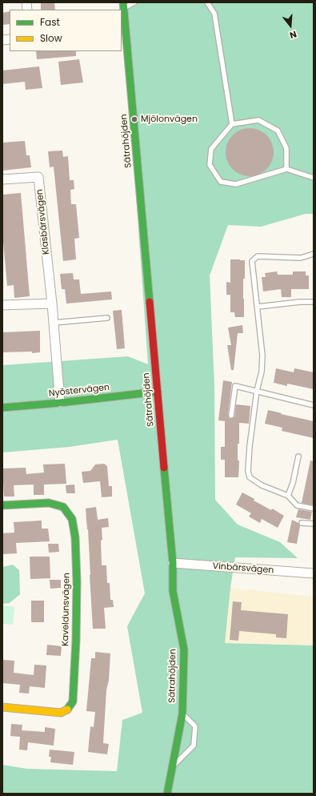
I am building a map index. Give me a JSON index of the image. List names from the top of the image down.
{
  "streets": {
    "street": [
      "Sätrahöjden",
      "Klasbärsvägen",
      "Nyöstervägen",
      "Vinbärsvägen",
      "Kaveldunsvägen"
    ]
  },
  "crossings": [
    ["Sätrahöjden", "Nyöstervägen"],
    ["Sätrahöjden", "Vinbärsvägen"],
    ["Klasbärsvägen", "Nyöstervägen"]
  ],
  "places": ["Mjölonvägen"],
  "legend": ["Fast", "Slow"],
  "north": "bottom"
}
